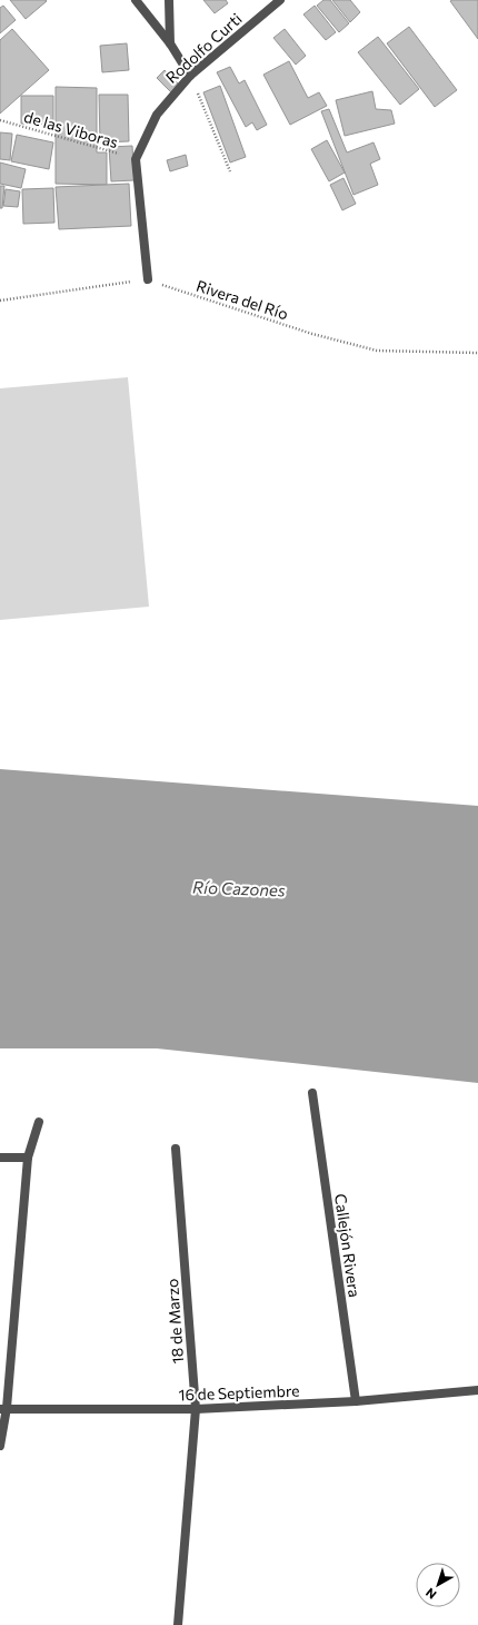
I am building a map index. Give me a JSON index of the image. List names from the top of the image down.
{
  "streets": {
    "street": [
      "Rodolfo Curti",
      "Callejón Rivera",
      "18 de Marzo",
      "16 de Septiembre"
    ],
    "path": ["de las Viboras", "Rivera del Río"]
  },
  "crossings": [
    ["Rodolfo Curti", "de las Viboras"],
    ["Callejón Rivera", "16 de Septiembre"],
    ["18 de Marzo", "16 de Septiembre"]
  ],
  "water": ["Río Cazones"],
  "north": "bottom left"
}
